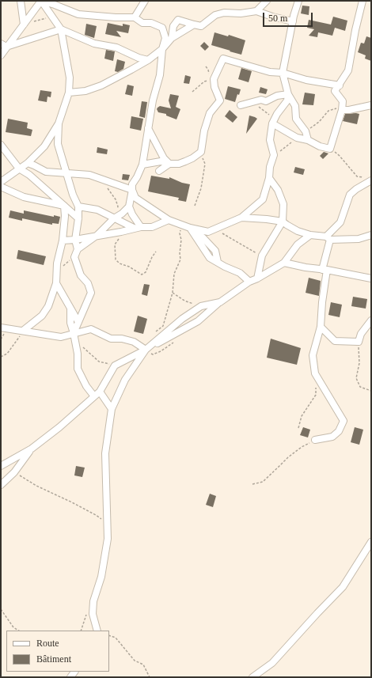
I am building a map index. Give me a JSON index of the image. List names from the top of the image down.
{
  "legend": ["Route", "Bâtiment"],
  "scale_bar": "50 m"
}
